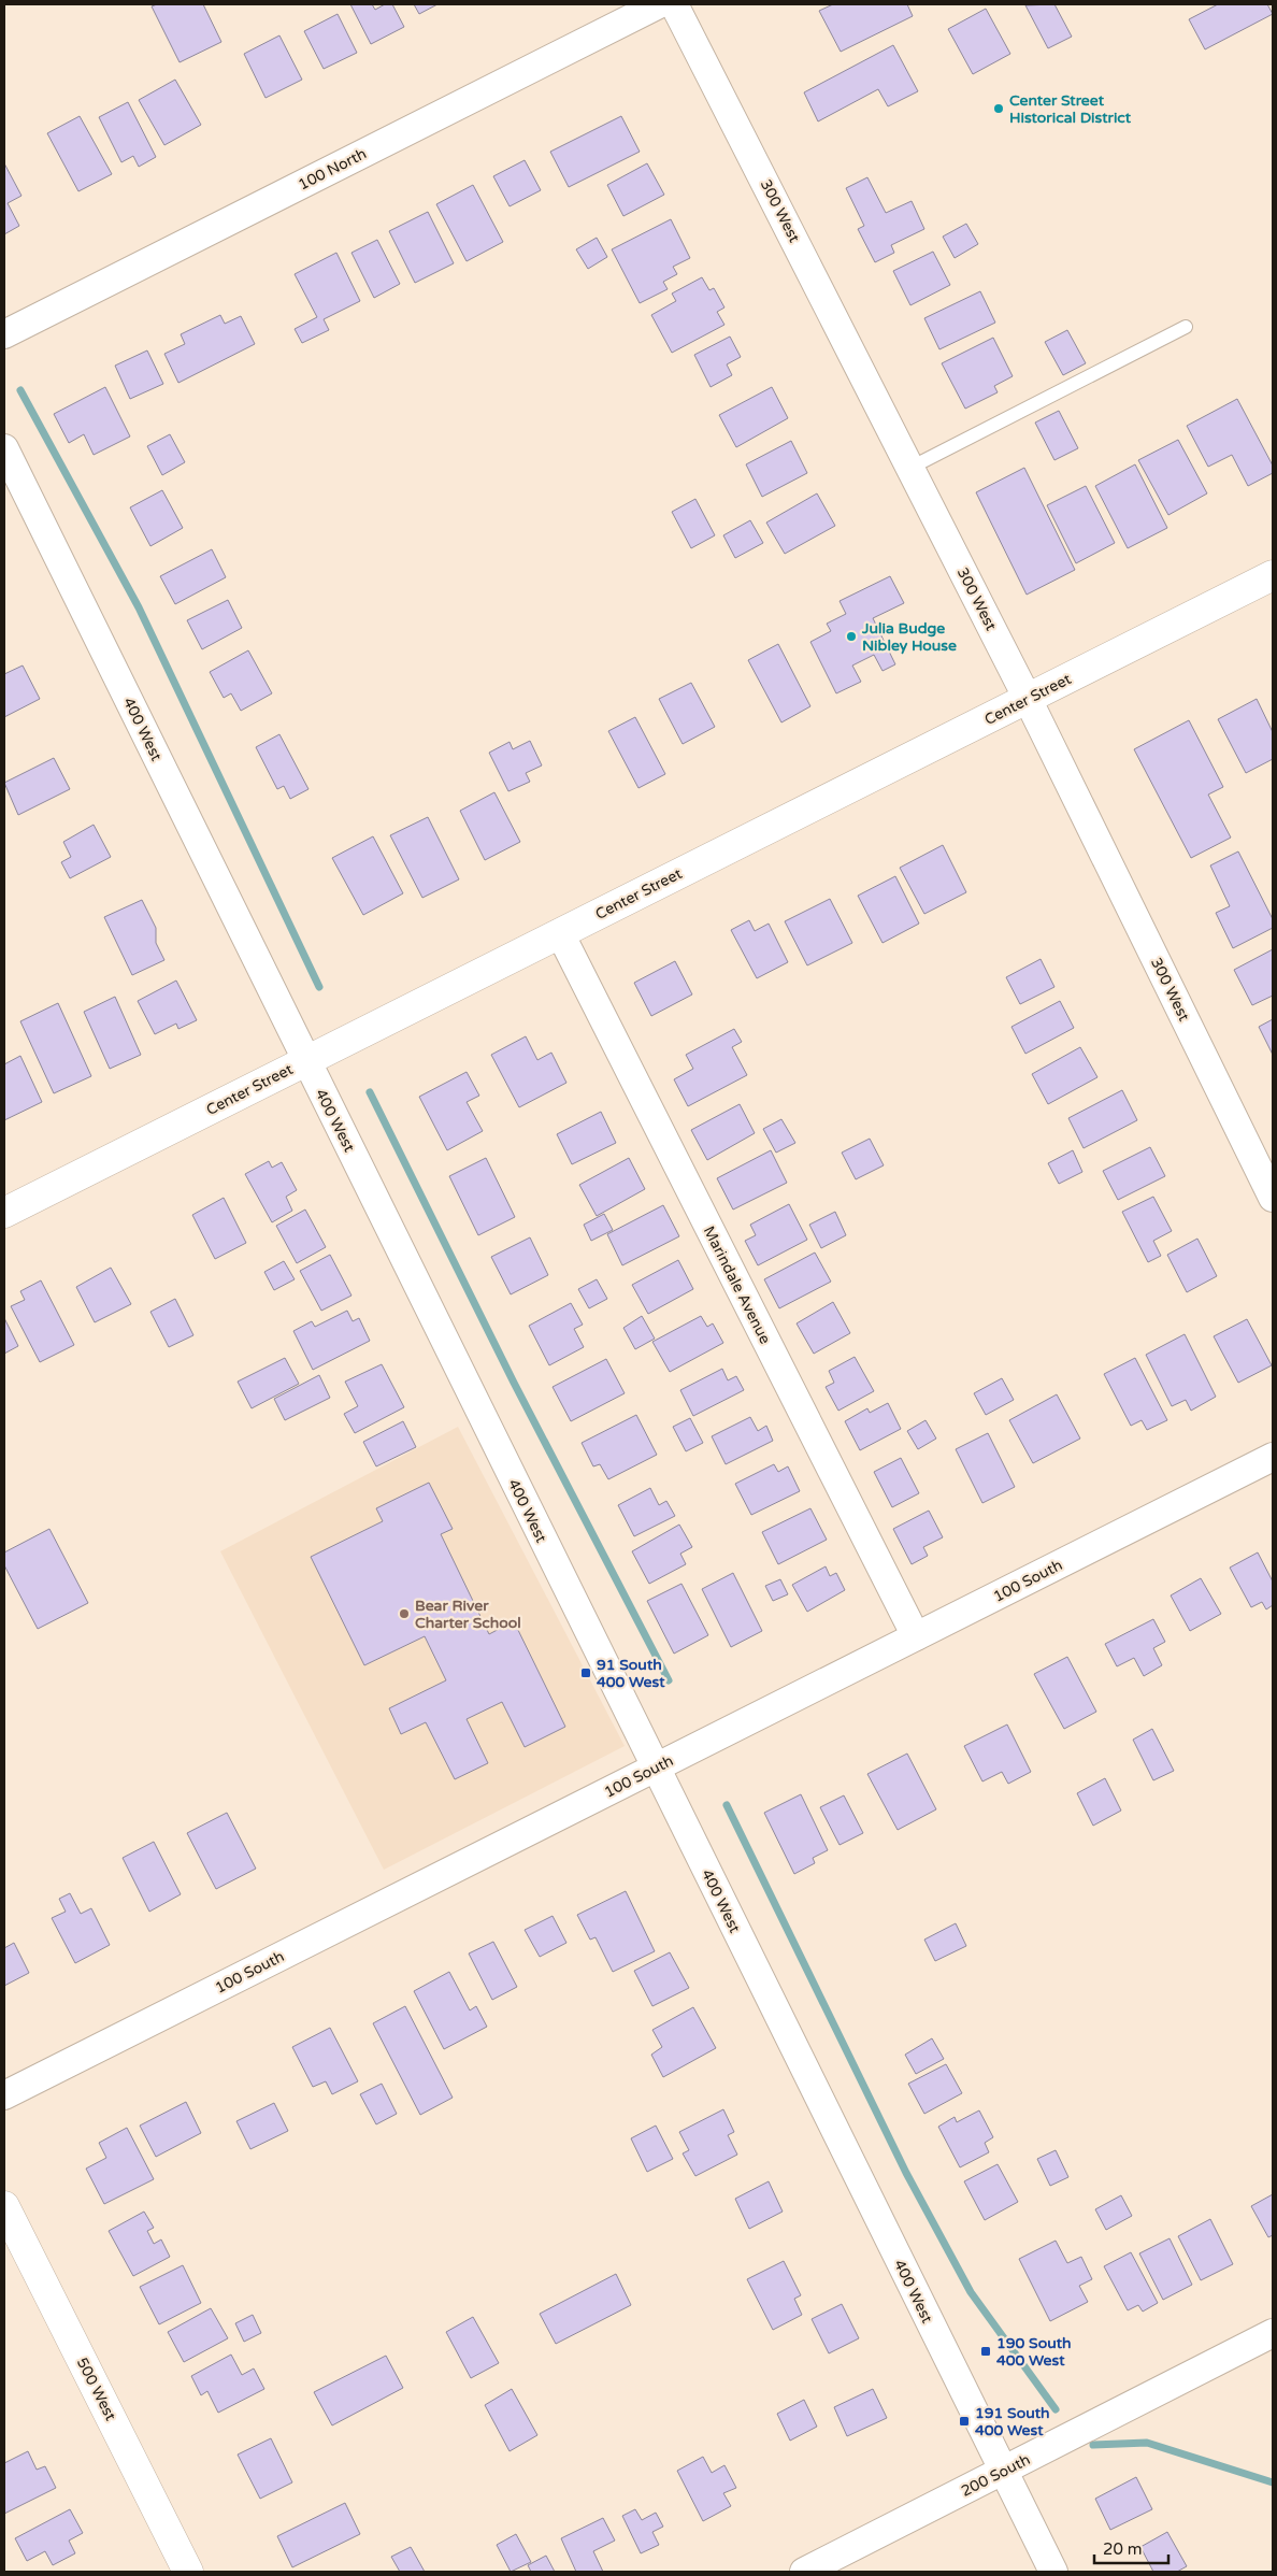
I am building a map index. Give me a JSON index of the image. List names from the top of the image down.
{
  "streets": {
    "street": [
      "100 North",
      "300 West",
      "Center Street",
      "400 West",
      "Marindale Avenue",
      "100 South",
      "500 West",
      "200 South"
    ]
  },
  "crossings": [
    ["300 West", "Center Street"],
    ["Center Street", "400 West"],
    ["Center Street", "Marindale Avenue"],
    ["400 West", "100 South"],
    ["400 West", "200 South"],
    ["Marindale Avenue", "100 South"]
  ],
  "places": {
    "other": ["Center Street Historical District", "Julia Budge Nibley House", "Bear River Charter School"],
    "transit": ["91 South 400 West", "190 South 400 West", "191 South 400 West"]
  },
  "scale_bar": "20 m"
}
